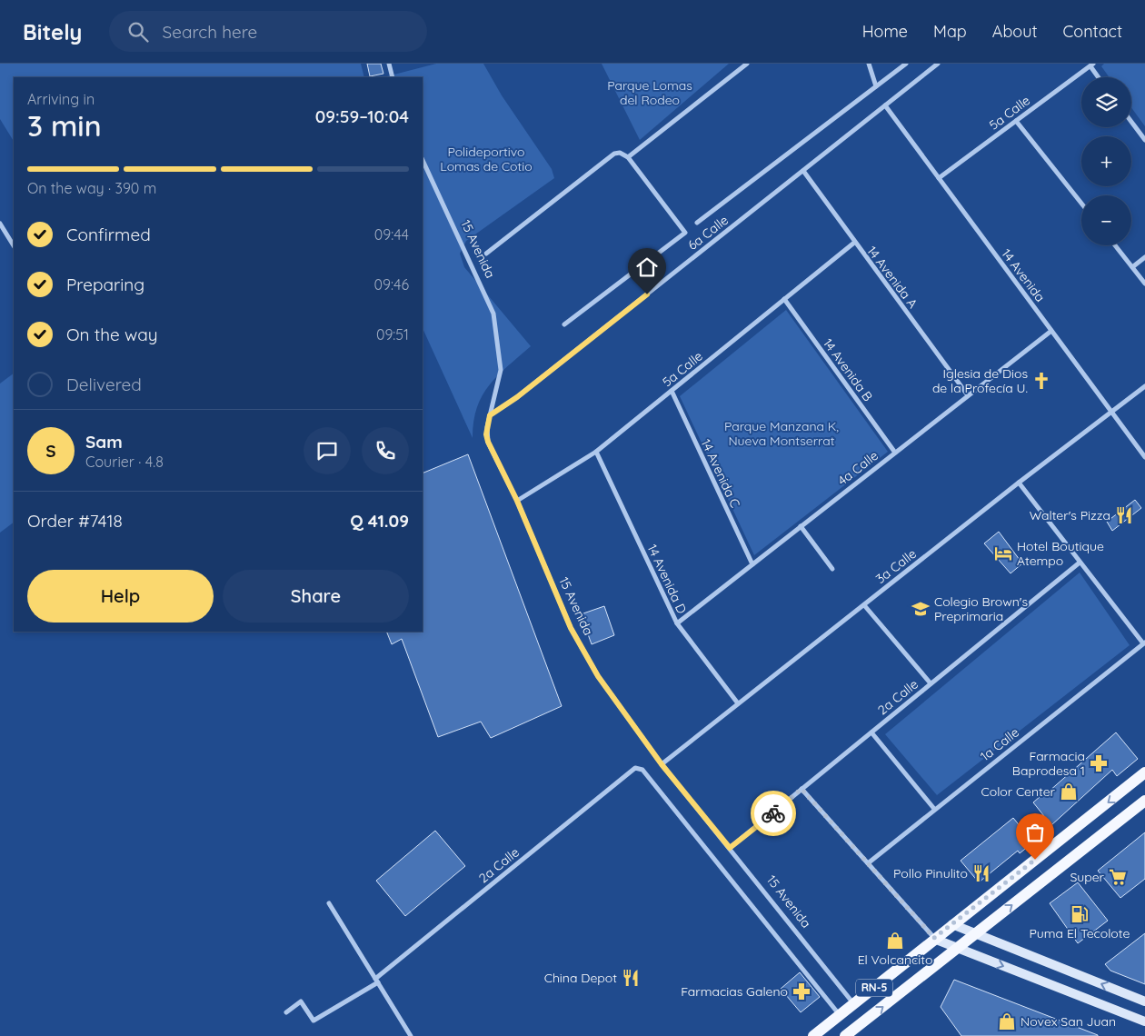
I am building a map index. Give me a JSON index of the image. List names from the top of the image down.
{
  "streets": {
    "main road": ["RN-5"],
    "street": [
      "5a Calle",
      "6a Calle",
      "15 Avenida",
      "14 Avenida",
      "14 Avenida A",
      "14 Avenida B",
      "4a Calle",
      "14 Avenida C",
      "3a Calle",
      "14 Avenida D",
      "2a Calle",
      "1a Calle"
    ]
  },
  "crossings": [
    ["5a Calle", "15 Avenida"],
    ["5a Calle", "14 Avenida"],
    ["5a Calle", "14 Avenida A"],
    ["5a Calle", "14 Avenida B"],
    ["5a Calle", "14 Avenida C"],
    ["5a Calle", "14 Avenida D"],
    ["6a Calle", "15 Avenida"],
    ["6a Calle", "14 Avenida"],
    ["6a Calle", "14 Avenida A"],
    ["15 Avenida", "3a Calle"],
    ["15 Avenida", "2a Calle"],
    ["15 Avenida", "RN-5"],
    ["14 Avenida", "4a Calle"],
    ["14 Avenida", "3a Calle"],
    ["14 Avenida A", "4a Calle"],
    ["14 Avenida B", "4a Calle"],
    ["4a Calle", "14 Avenida C"],
    ["4a Calle", "14 Avenida D"],
    ["3a Calle", "14 Avenida D"],
    ["2a Calle", "RN-5"]
  ],
  "parks": ["Parque Lomas del Rodeo", "Polideportivo Lomas de Cotio", "Parque Manzana K, Nueva Montserrat"],
  "places": {
    "church": ["Iglesia de Dios de la Profecía U."],
    "restaurant": ["Walter's Pizza", "Pollo Pinulito", "China Depot"],
    "hotel": ["Hotel Boutique Atempo"],
    "school or university": ["Colegio Brown's Preprimaria"],
    "pharmacy": ["Farmacia Baprodesa 1", "Farmacias Galeno"],
    "shop": ["Color Center", "El Volcancito", "Novex San Juan"],
    "supermarket": ["Super"],
    "fuel station": ["Puma El Tecolote"]
  },
  "page": {
    "header": "Bitely",
    "search": "Search here",
    "nav": [
      "Home",
      "Map",
      "About",
      "Contact"
    ],
    "map_buttons": ["+", "−"],
    "heading": ["3 min", "Arriving in", "09:59–10:04"],
    "panel": [
      "Sam",
      "Courier · 4.8",
      "Order #7418",
      "Q 41.09"
    ],
    "bar": "On the way · 390 m",
    "list": [
      ["Confirmed", "09:44"],
      ["Preparing", "09:46"],
      ["On the way", "09:51"],
      "Delivered"
    ],
    "round": "S",
    "buttons": ["Help", "Share"]
  }
}
